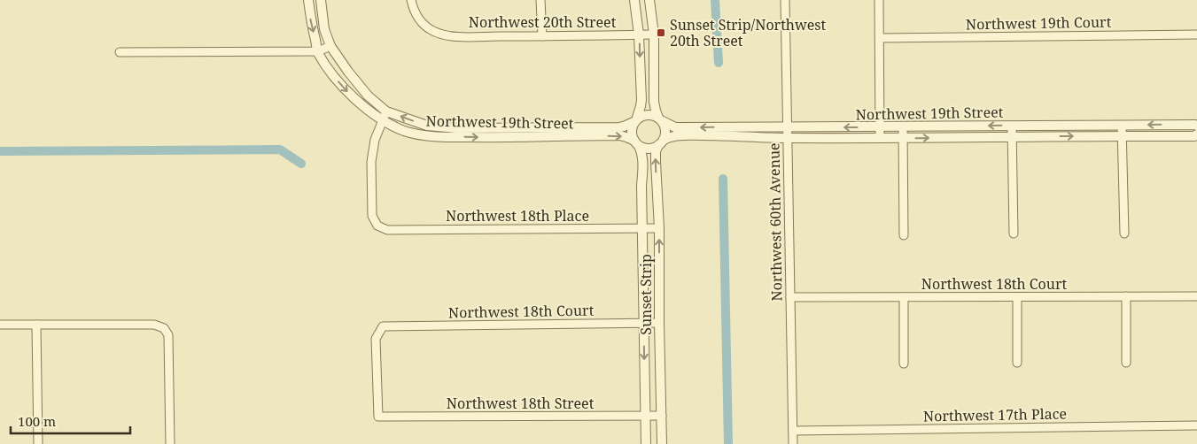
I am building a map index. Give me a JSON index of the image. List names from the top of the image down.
{
  "streets": {
    "street": [
      "Northwest 20th Street",
      "Northwest 19th Court",
      "Northwest 19th Street",
      "Northwest 18th Place",
      "Northwest 60th Avenue",
      "Northwest 18th Court",
      "Sunset Strip",
      "Northwest 18th Street",
      "Northwest 17th Place"
    ]
  },
  "crossings": [
    ["Northwest 19th Street", "Northwest 18th Place"],
    ["Northwest 19th Street", "Northwest 60th Avenue"],
    ["Northwest 19th Street", "Sunset Strip"],
    ["Northwest 18th Place", "Sunset Strip"],
    ["Northwest 60th Avenue", "Northwest 18th Court"],
    ["Northwest 60th Avenue", "Northwest 17th Place"],
    ["Northwest 18th Court", "Sunset Strip"],
    ["Northwest 18th Court", "Northwest 18th Street"],
    ["Sunset Strip", "Northwest 18th Street"]
  ],
  "places": {
    "transit": ["Sunset Strip/Northwest 20th Street"]
  },
  "scale_bar": "100 m"
}
